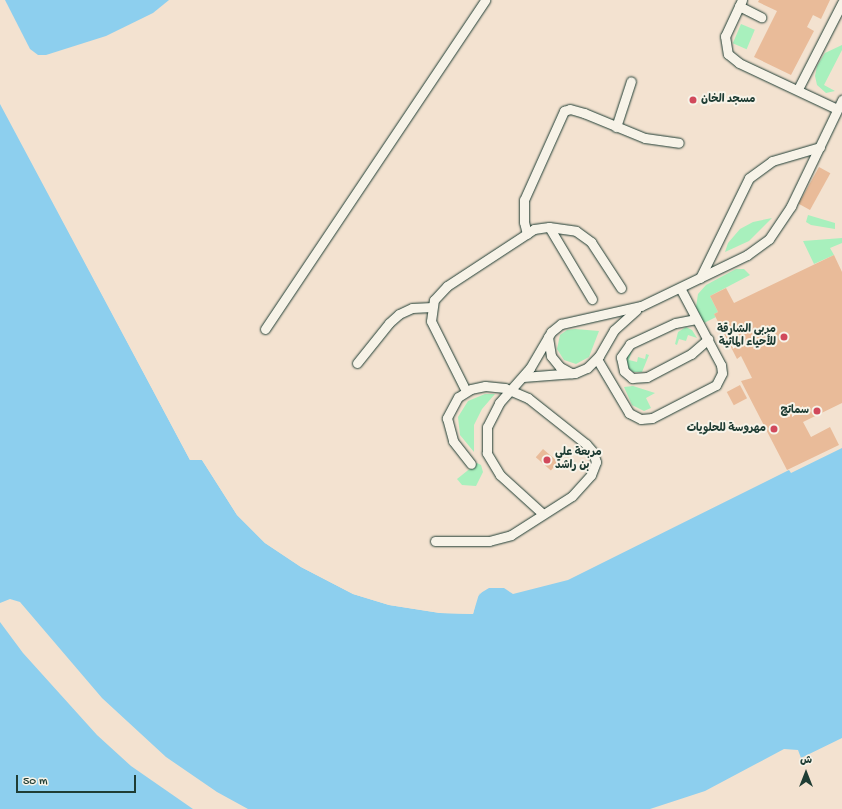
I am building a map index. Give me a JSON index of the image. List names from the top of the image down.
{
  "places": [
    "مسجد الخان",
    "مربى الشارقة للأحياء المائية",
    "سماتج",
    "مهروسة للحلويات",
    "مربعة علي بن راشد"
  ],
  "scale_bar": "50 m",
  "north": "top"
}
